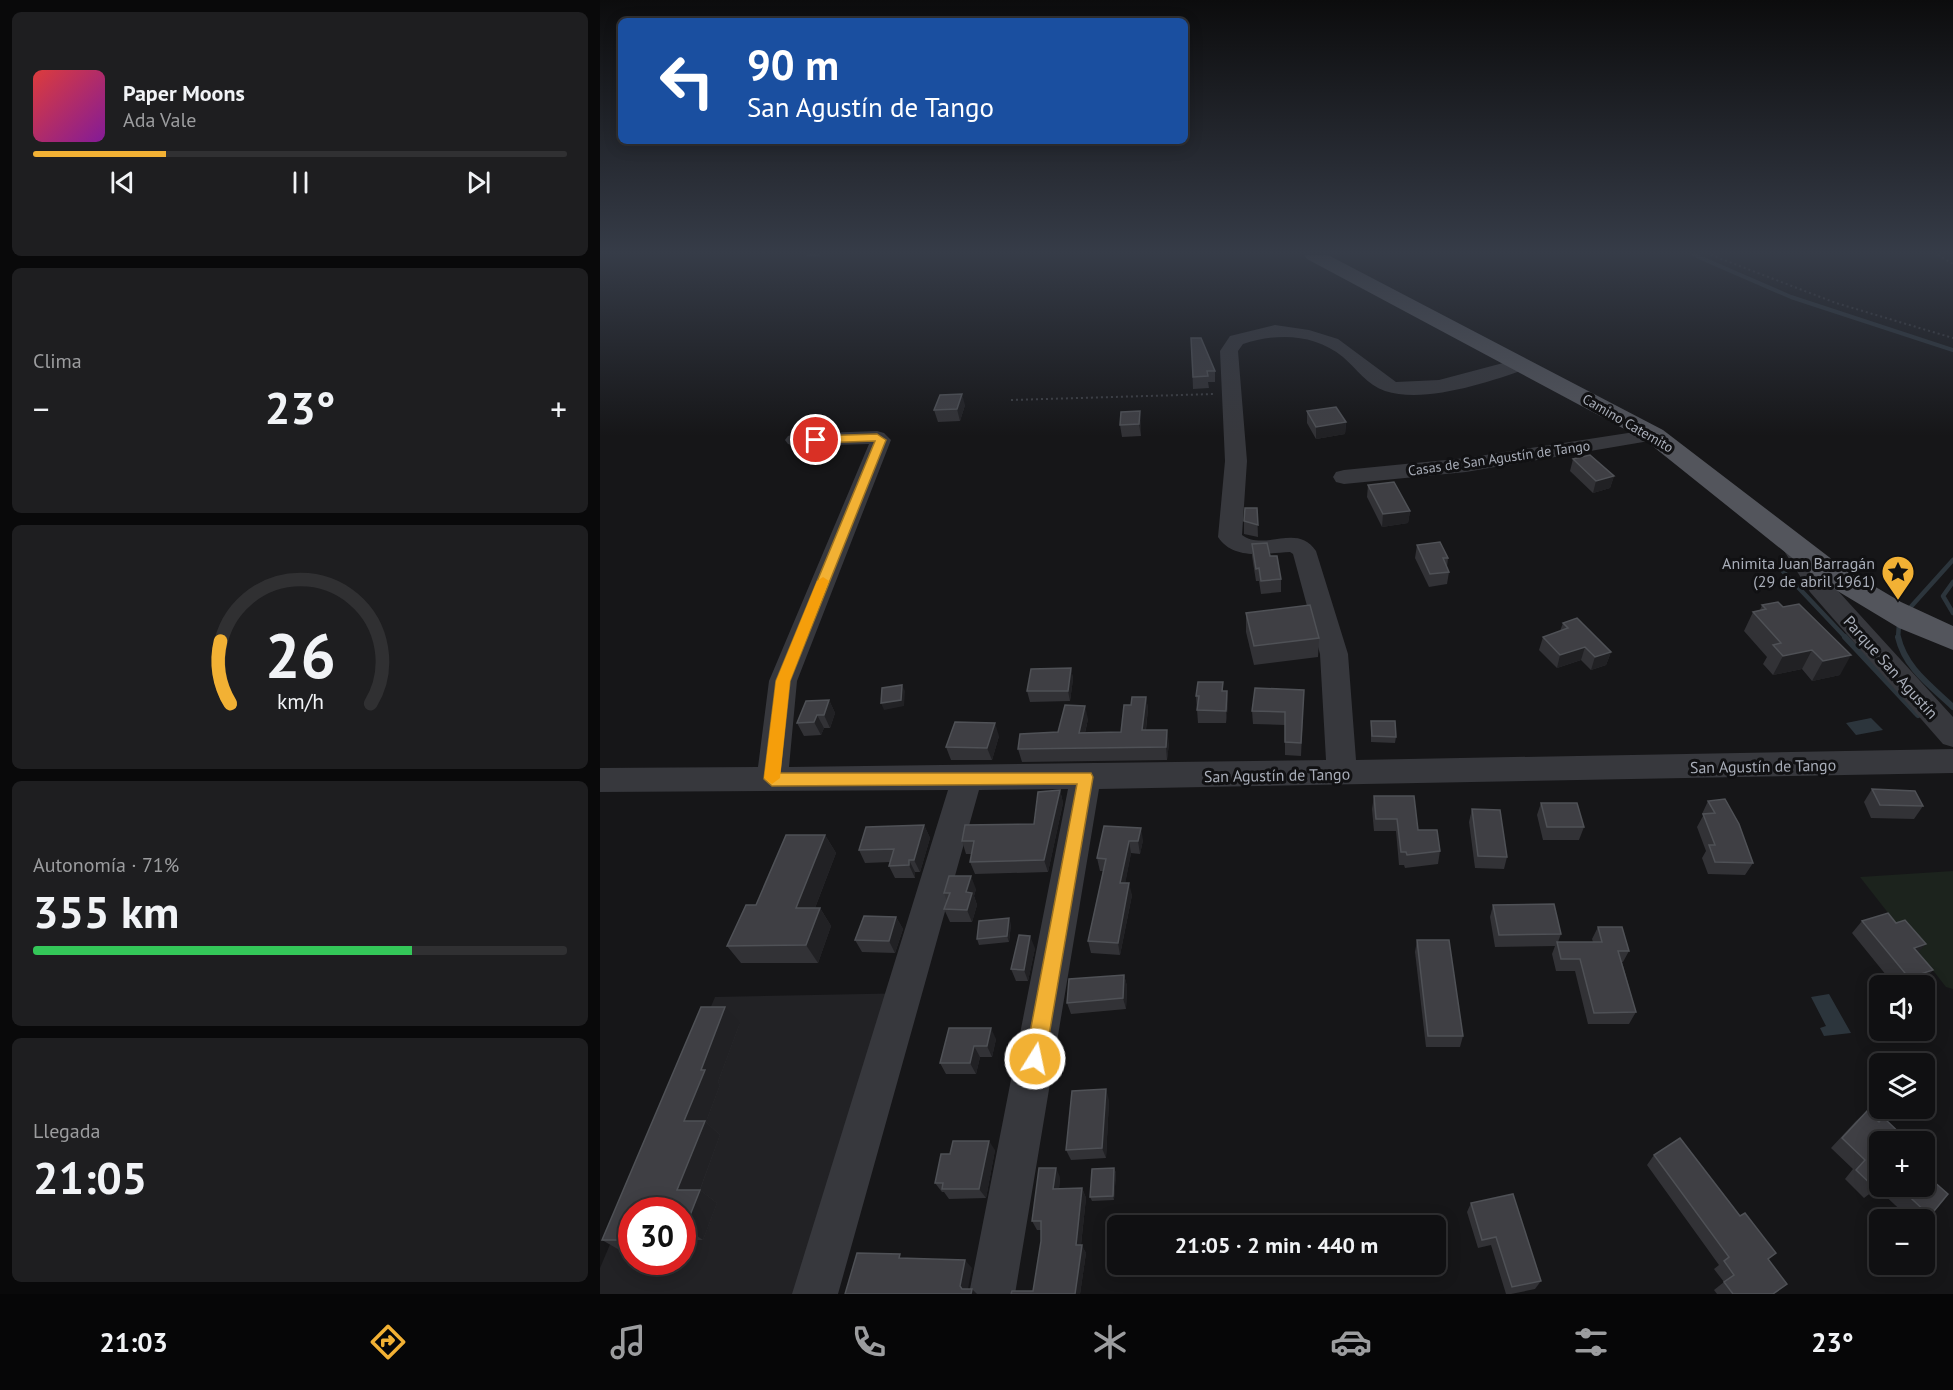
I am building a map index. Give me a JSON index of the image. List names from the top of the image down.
{
  "streets": {
    "main road": ["Camino Catemito"],
    "street": ["Casas de San Agustín de Tango", "Parque San Agustín", "San Agustín de Tango"]
  },
  "crossings": [
    ["Camino Catemito", "Casas de San Agustín de Tango"],
    ["Camino Catemito", "Parque San Agustín"]
  ],
  "places": {
    "place": ["Animita Juan Barragán (29 de abril 1961)"]
  },
  "page": {
    "turn": ["90 m", "San Agustín de Tango"],
    "song": ["Paper Moons", "Ada Vale"],
    "tile": [
      "Clima",
      ["Autonomía · 71%", "355 km"],
      ["Llegada", "21:05"]
    ],
    "heat": ["−", "23°", "+"],
    "map_buttons": ["+", "−"],
    "limit": "30",
    "trip": "21:05 · 2 min · 440 m",
    "tabs": ["21:03", "23°"],
    "gauge": ["26", "km/h"]
  }
}
